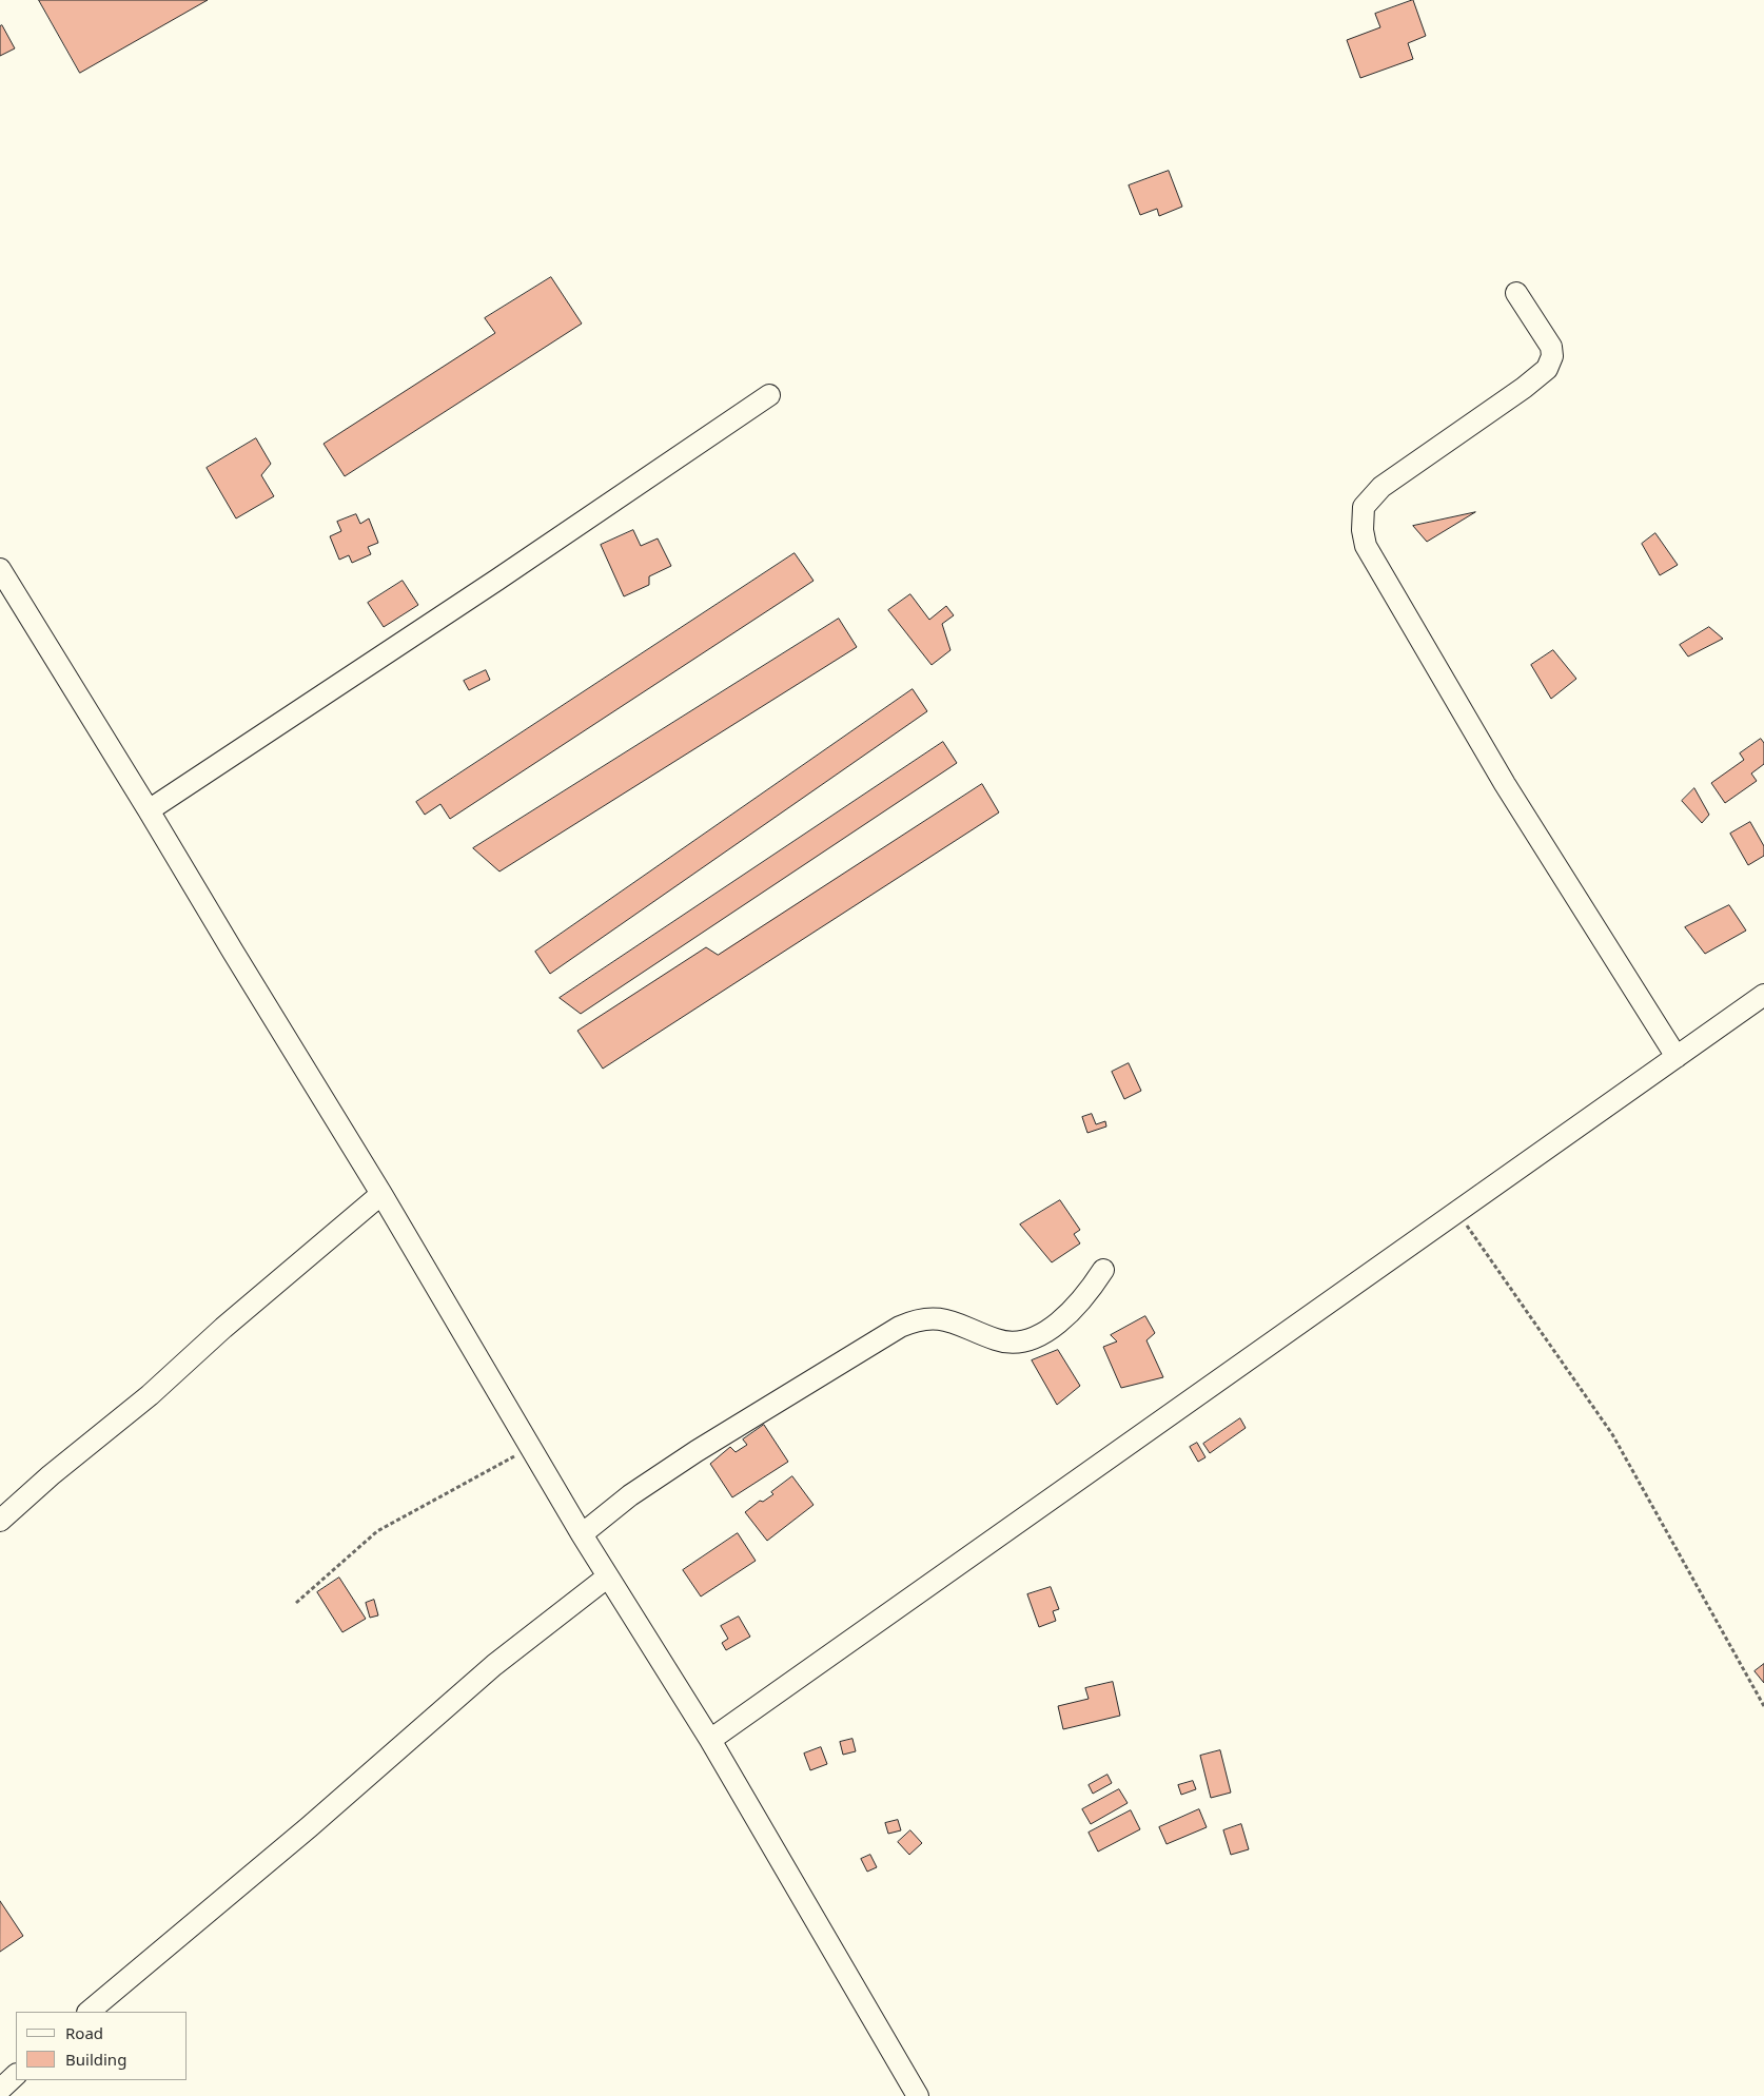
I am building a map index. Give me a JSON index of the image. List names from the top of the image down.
{
  "legend": ["Road", "Building"]
}
